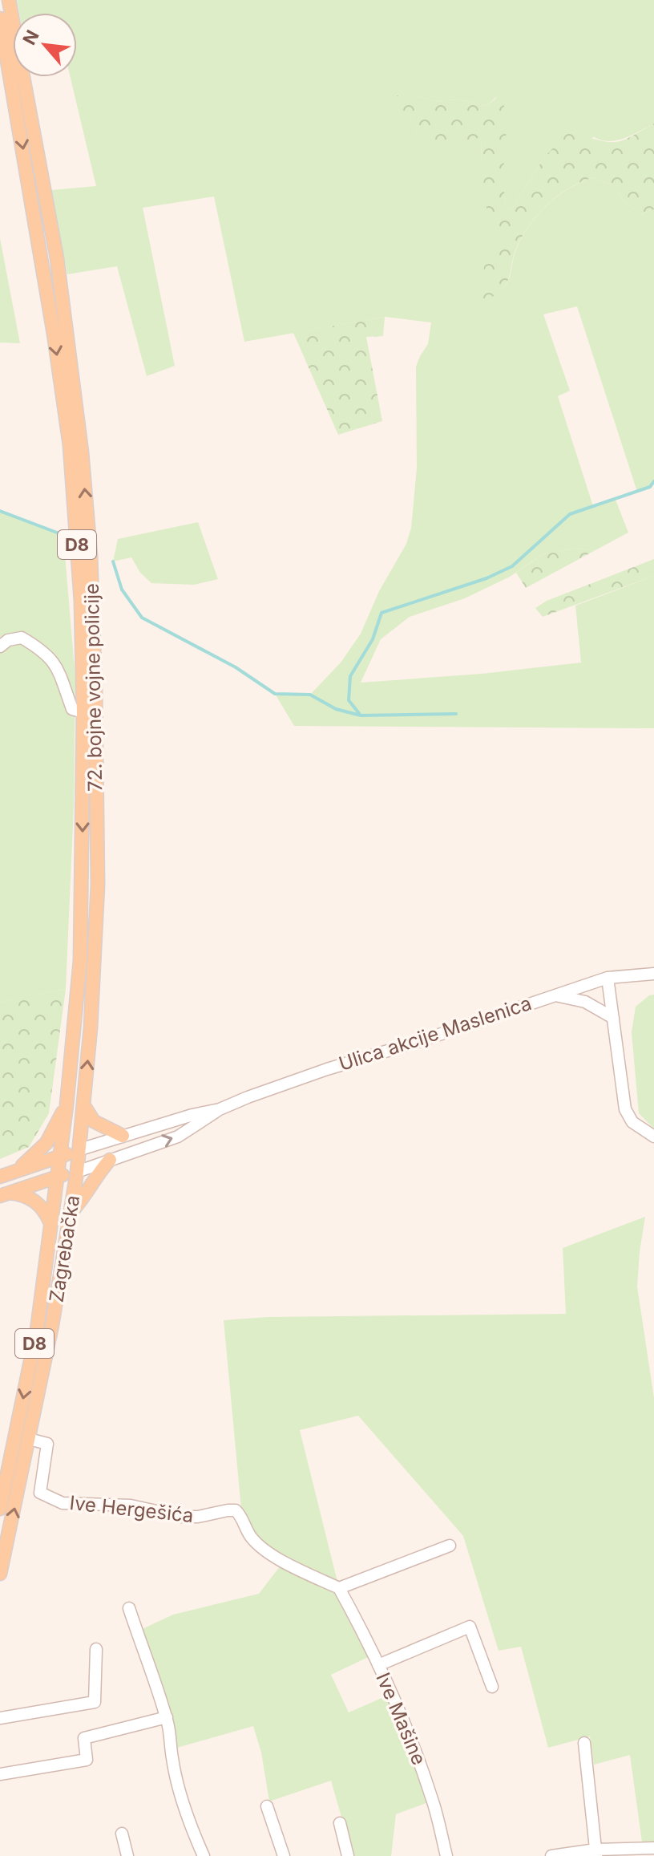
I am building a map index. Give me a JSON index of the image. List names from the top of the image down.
{
  "streets": {
    "main road": ["D8", "72. bojne vojne policije", "Zagrebačka"],
    "street": ["Ulica akcije Maslenica", "Ive Hergešića", "Ive Mašine"]
  },
  "crossings": [
    ["72. bojne vojne policije", "Ulica akcije Maslenica"],
    ["72. bojne vojne policije", "Zagrebačka"],
    ["Ulica akcije Maslenica", "Zagrebačka"],
    ["Zagrebačka", "Ive Hergešića"],
    ["Ive Hergešića", "Ive Mašine"]
  ],
  "north": "top left"
}
